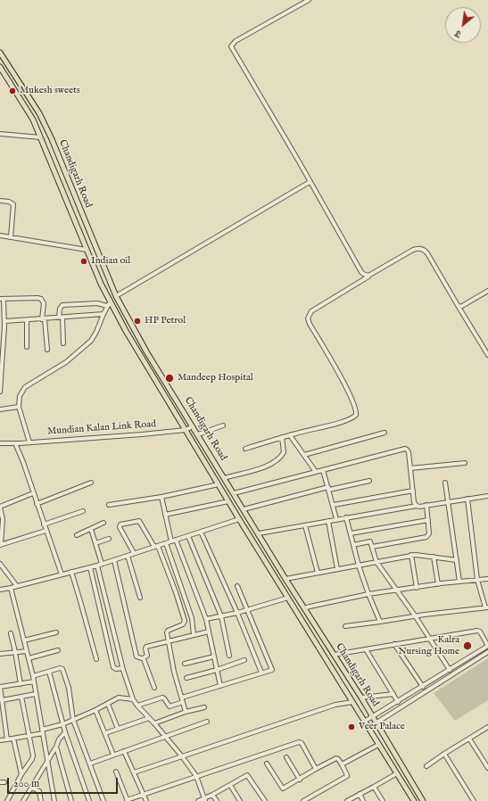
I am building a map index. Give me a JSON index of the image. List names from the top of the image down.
{
  "streets": {
    "main road": ["Chandigarh Road"],
    "street": ["Mundian Kalan Link Road"]
  },
  "crossings": [
    ["Chandigarh Road", "Mundian Kalan Link Road"]
  ],
  "places": [
    "Mukesh sweets",
    "Indian oil",
    "HP Petrol",
    "Mandeep Hospital",
    "Kalra Nursing Home",
    "Veer Palace"
  ],
  "scale_bar": "200 m",
  "north": "bottom left"
}
